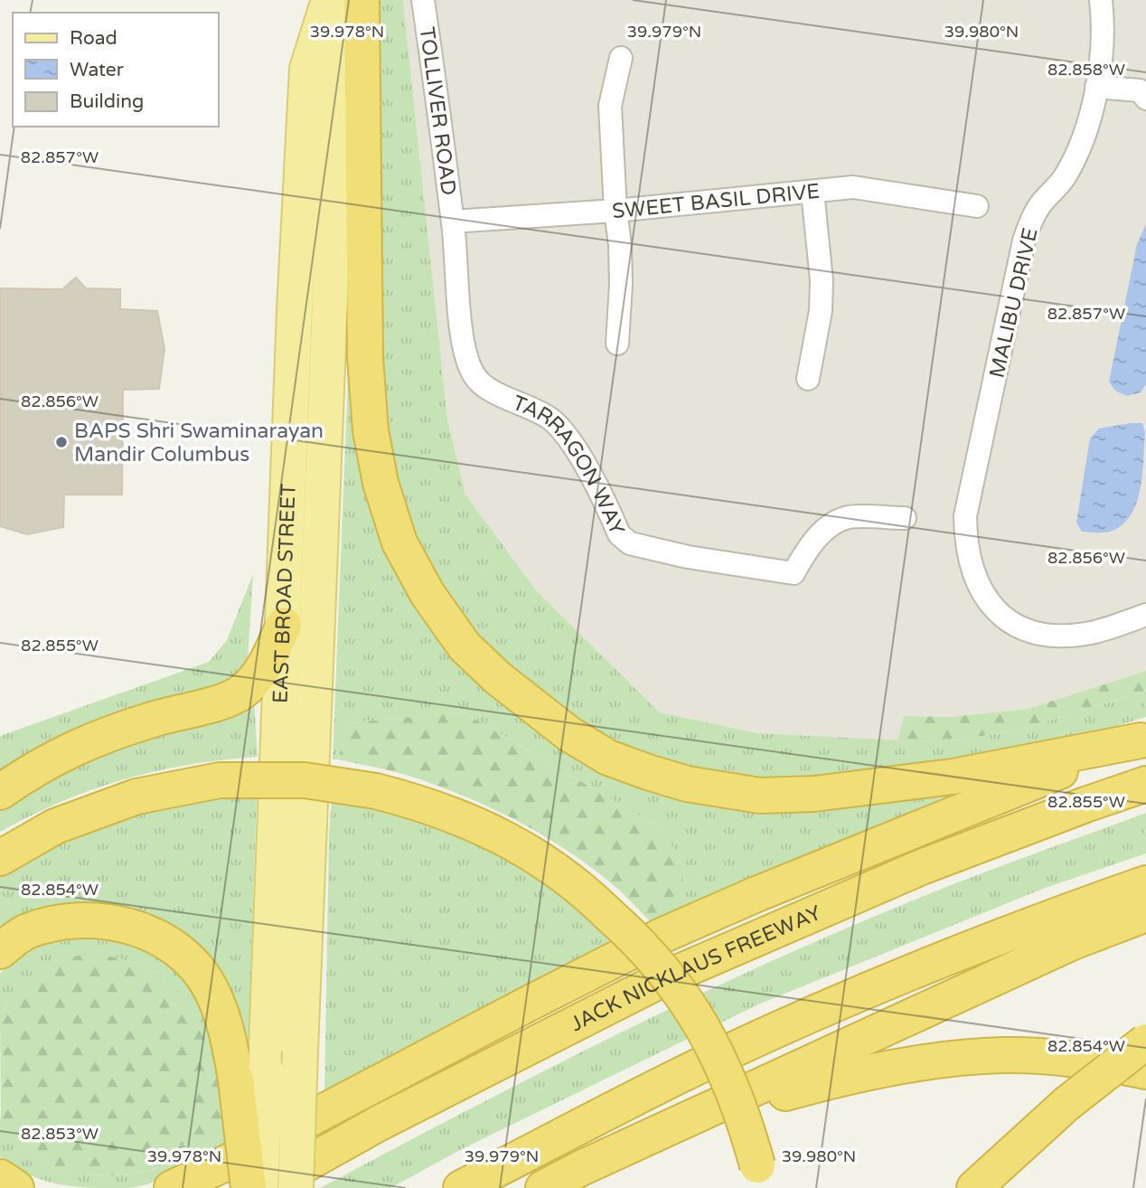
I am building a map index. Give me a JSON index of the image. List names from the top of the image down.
{
  "streets": {
    "highway": ["JACK NICKLAUS FREEWAY"],
    "main road": ["EAST BROAD STREET"],
    "street": [
      "TOLLIVER ROAD",
      "SWEET BASIL DRIVE",
      "MALIBU DRIVE",
      "TARRAGON WAY"
    ]
  },
  "crossings": [
    ["TOLLIVER ROAD", "SWEET BASIL DRIVE"],
    ["TOLLIVER ROAD", "TARRAGON WAY"],
    ["SWEET BASIL DRIVE", "TARRAGON WAY"],
    ["EAST BROAD STREET", "JACK NICKLAUS FREEWAY"]
  ],
  "places": ["BAPS Shri Swaminarayan Mandir Columbus"],
  "legend": ["Road", "Water", "Building"],
  "coordinates": [
    "39.978°N",
    "39.979°N",
    "39.980°N",
    "82.858°W",
    "82.857°W",
    "82.856°W",
    "82.855°W",
    "82.854°W",
    "82.853°W"
  ]
}
